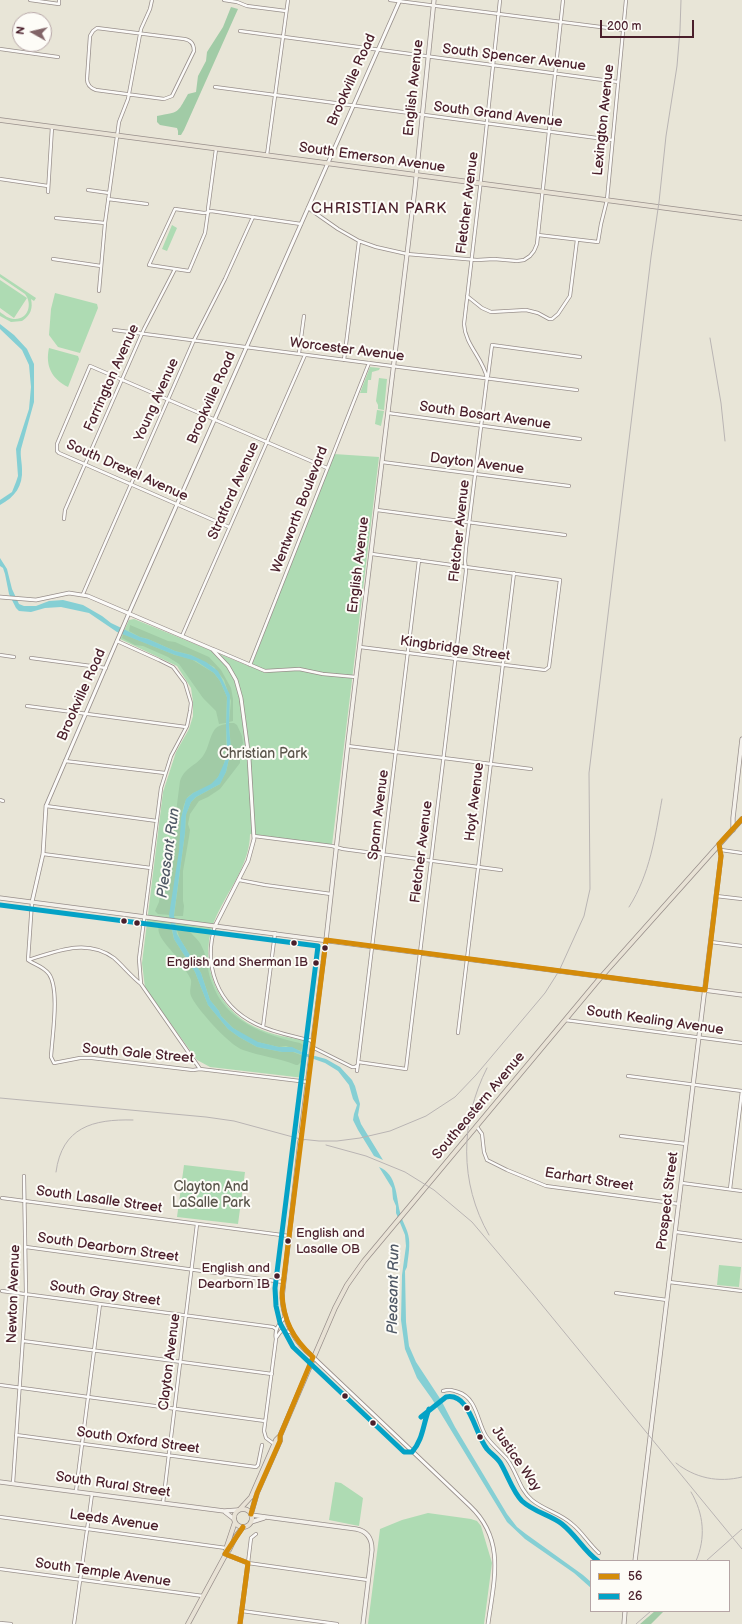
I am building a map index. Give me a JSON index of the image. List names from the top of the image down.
{
  "streets": {
    "main road": [
      "English Avenue",
      "South Emerson Avenue",
      "Southeastern Avenue",
      "Prospect Street",
      "South Rural Street",
      "Leeds Avenue"
    ],
    "street": [
      "South Spencer Avenue",
      "Brookville Road",
      "South Grand Avenue",
      "Lexington Avenue",
      "Fletcher Avenue",
      "Worcester Avenue",
      "Farrington Avenue",
      "Young Avenue",
      "South Bosart Avenue",
      "Dayton Avenue",
      "South Drexel Avenue",
      "Stratford Avenue",
      "Wentworth Boulevard",
      "Kingbridge Street",
      "Hoyt Avenue",
      "Spann Avenue",
      "South Kealing Avenue",
      "South Gale Street",
      "Earhart Street",
      "South Lasalle Street",
      "South Dearborn Street",
      "Newton Avenue",
      "South Gray Street",
      "Clayton Avenue",
      "South Oxford Street",
      "Justice Way",
      "South Temple Avenue"
    ]
  },
  "crossings": [
    ["South Spencer Avenue", "Brookville Road"],
    ["South Spencer Avenue", "English Avenue"],
    ["South Spencer Avenue", "Lexington Avenue"],
    ["South Spencer Avenue", "Fletcher Avenue"],
    ["Brookville Road", "South Grand Avenue"],
    ["Brookville Road", "South Emerson Avenue"],
    ["Brookville Road", "Worcester Avenue"],
    ["Brookville Road", "South Drexel Avenue"],
    ["English Avenue", "South Grand Avenue"],
    ["English Avenue", "South Emerson Avenue"],
    ["English Avenue", "Worcester Avenue"],
    ["English Avenue", "South Bosart Avenue"],
    ["English Avenue", "Dayton Avenue"],
    ["English Avenue", "Kingbridge Street"],
    ["South Grand Avenue", "Lexington Avenue"],
    ["South Grand Avenue", "Fletcher Avenue"],
    ["Lexington Avenue", "South Emerson Avenue"],
    ["South Emerson Avenue", "Fletcher Avenue"],
    ["Fletcher Avenue", "Worcester Avenue"],
    ["Fletcher Avenue", "South Bosart Avenue"],
    ["Fletcher Avenue", "Dayton Avenue"],
    ["Fletcher Avenue", "Kingbridge Street"],
    ["Fletcher Avenue", "Spann Avenue"],
    ["Worcester Avenue", "Farrington Avenue"],
    ["Worcester Avenue", "Young Avenue"],
    ["Worcester Avenue", "Stratford Avenue"],
    ["Worcester Avenue", "Wentworth Boulevard"],
    ["Farrington Avenue", "South Drexel Avenue"],
    ["Young Avenue", "South Drexel Avenue"],
    ["South Drexel Avenue", "Stratford Avenue"],
    ["Kingbridge Street", "Hoyt Avenue"],
    ["Kingbridge Street", "Spann Avenue"],
    ["South Kealing Avenue", "Southeastern Avenue"],
    ["South Kealing Avenue", "Prospect Street"],
    ["Southeastern Avenue", "Earhart Street"],
    ["Southeastern Avenue", "Prospect Street"],
    ["Southeastern Avenue", "South Rural Street"],
    ["Earhart Street", "Prospect Street"],
    ["South Lasalle Street", "Newton Avenue"],
    ["South Lasalle Street", "Clayton Avenue"],
    ["South Dearborn Street", "Newton Avenue"],
    ["South Dearborn Street", "Clayton Avenue"],
    ["Newton Avenue", "South Gray Street"],
    ["Newton Avenue", "South Oxford Street"],
    ["Newton Avenue", "South Rural Street"],
    ["South Gray Street", "Clayton Avenue"],
    ["Clayton Avenue", "South Oxford Street"],
    ["Clayton Avenue", "South Rural Street"]
  ],
  "districts": ["CHRISTIAN PARK"],
  "water": ["Pleasant Run"],
  "parks": ["Christian Park", "Clayton And LaSalle Park"],
  "places": ["English and Sherman IB", "English and Lasalle OB", "English and Dearborn IB"],
  "lines": ["transit line 56", "transit line 26"],
  "legend": ["56", "26"],
  "scale_bar": "200 m",
  "north": "left"
}
